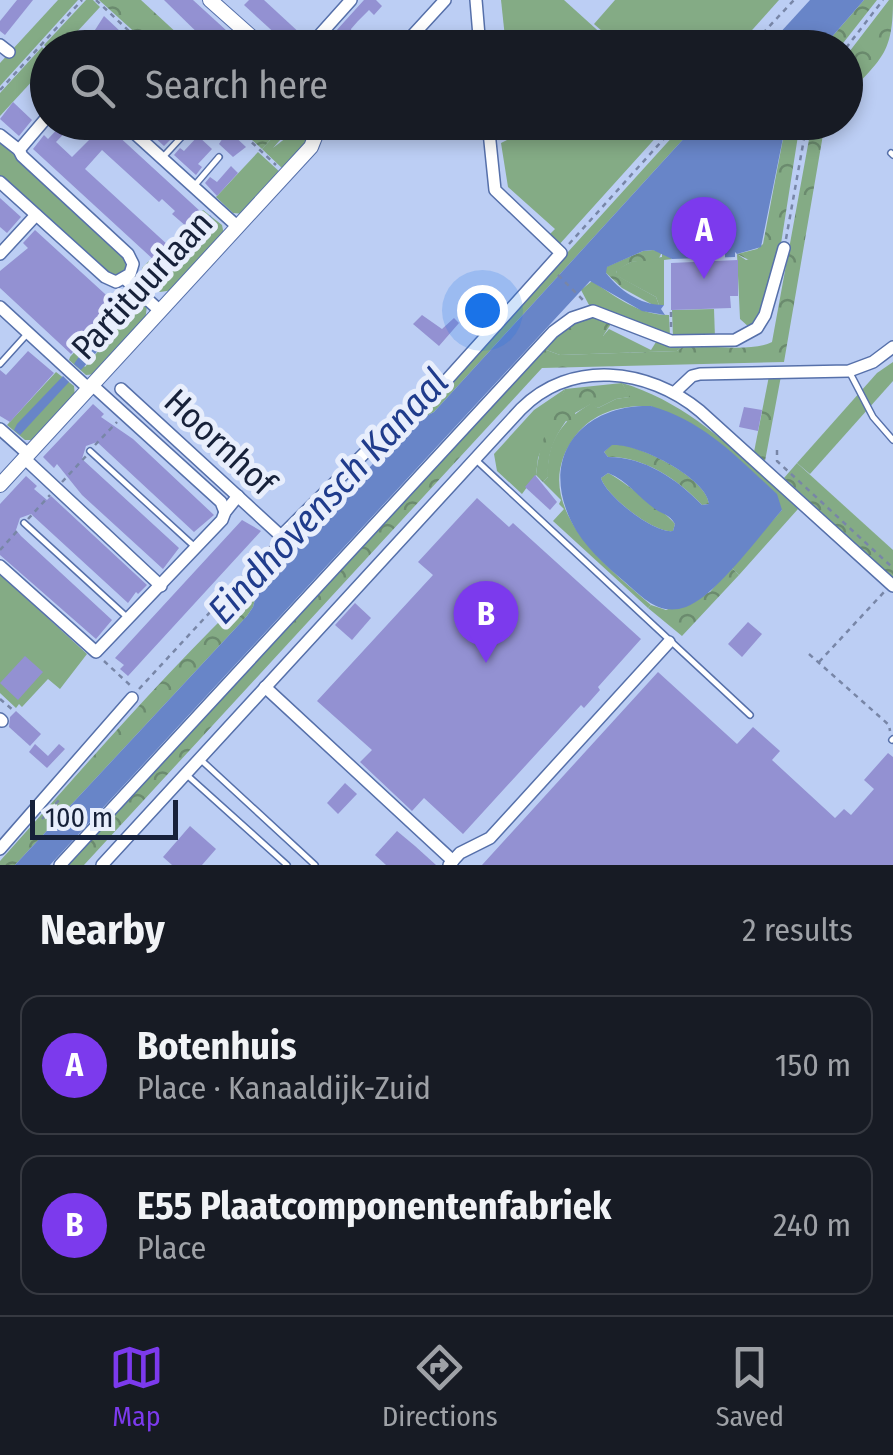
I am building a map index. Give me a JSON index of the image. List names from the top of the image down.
{
  "streets": {
    "street": ["Partituurlaan", "Hoornhof"]
  },
  "water": ["Eindhovensch Kanaal"],
  "scale_bar": "100 m",
  "page": {
    "search": "Search here",
    "pins": ["A", "B"],
    "scale": "100 m",
    "heading": ["Nearby", "2 results"],
    "list": [
      {
        "mark": "A",
        "name": "Botenhuis",
        "note": "Place · Kanaaldijk-Zuid",
        "value": "150 m"
      },
      {
        "mark": "B",
        "name": "E55 Plaatcomponentenfabriek",
        "note": "Place",
        "value": "240 m"
      }
    ],
    "nav": ["Map", "Directions", "Saved"]
  }
}
